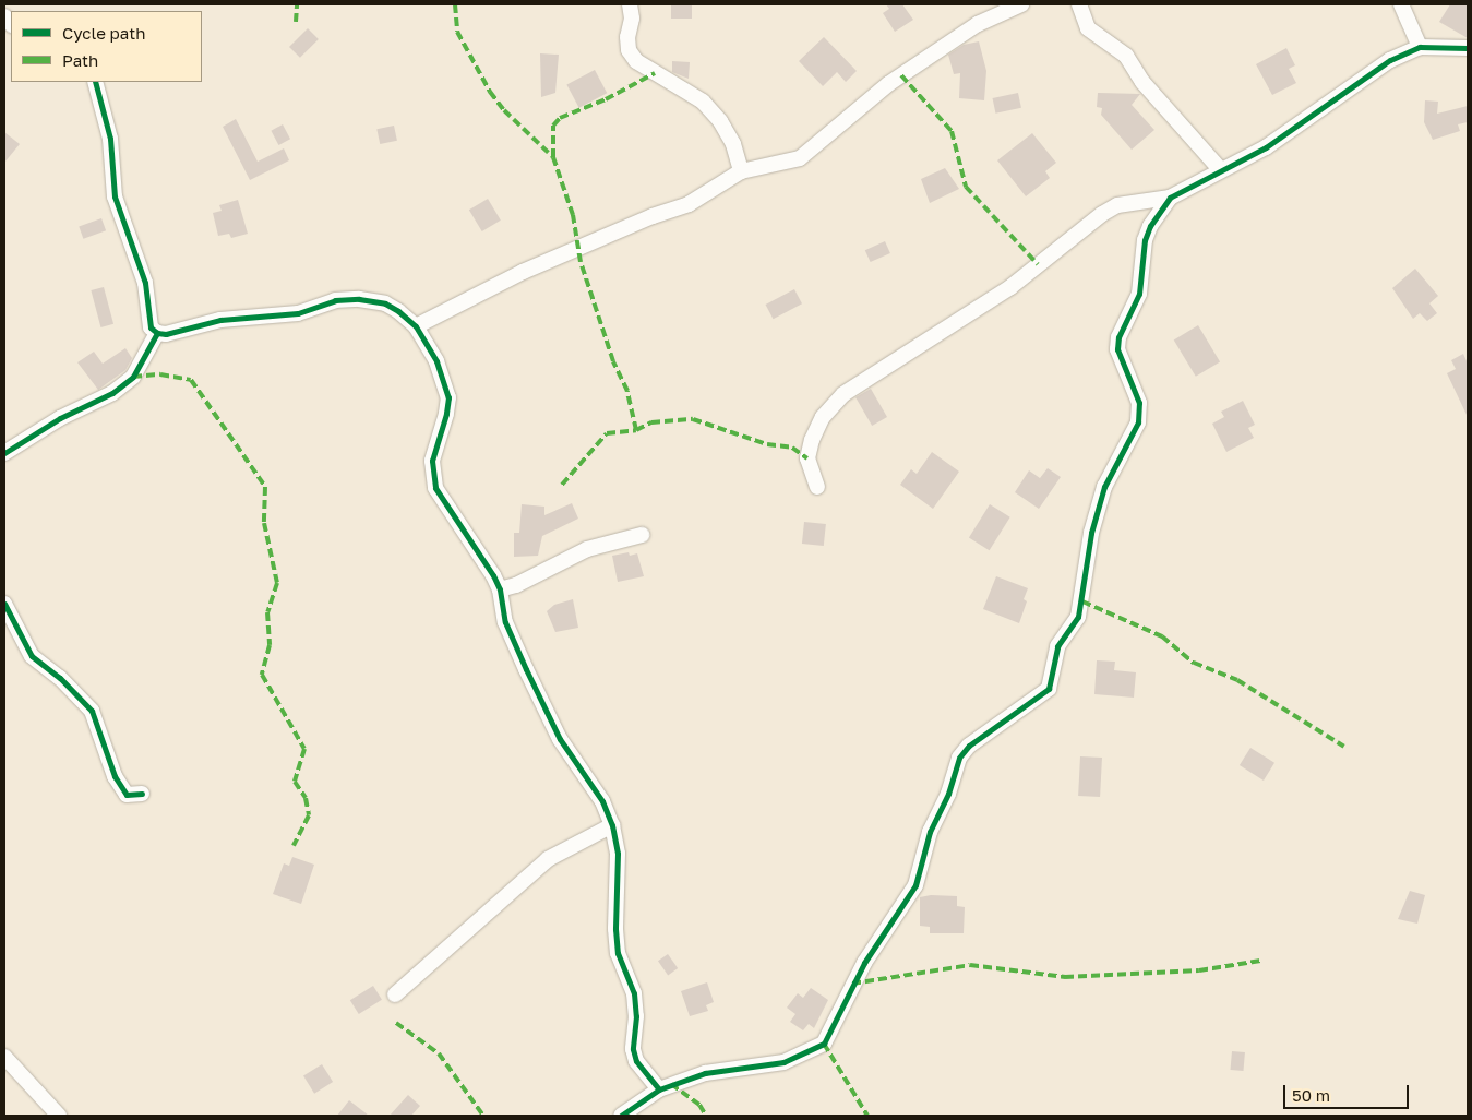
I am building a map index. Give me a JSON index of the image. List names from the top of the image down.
{
  "legend": ["Cycle path", "Path"],
  "scale_bar": "50 m"
}
